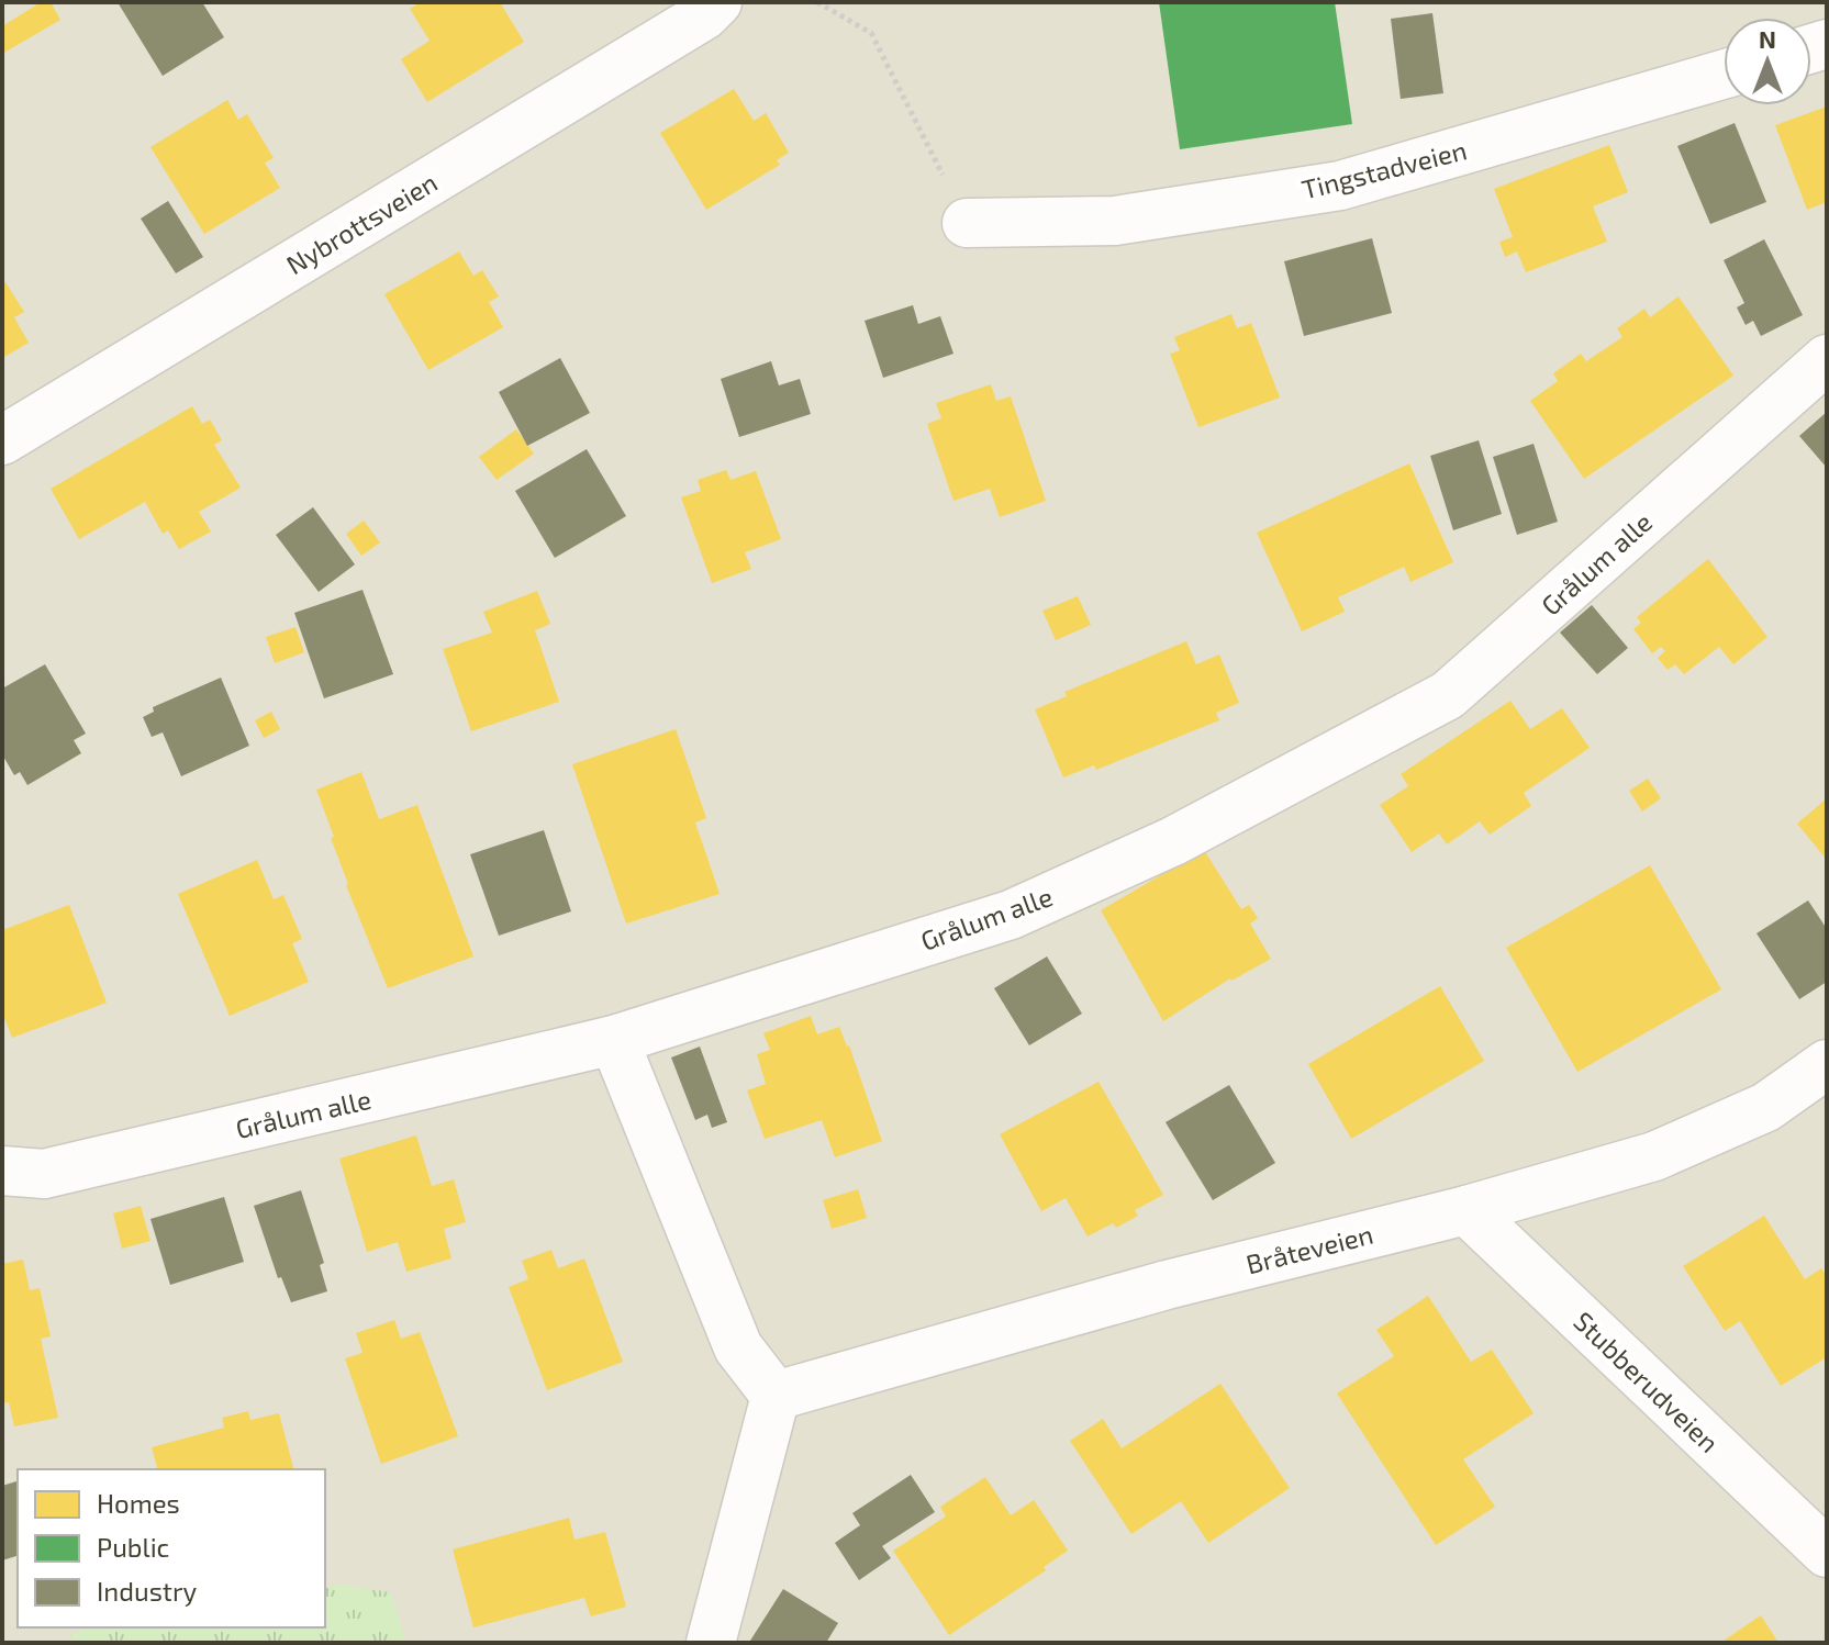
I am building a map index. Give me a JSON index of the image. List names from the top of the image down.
{
  "streets": {
    "street": [
      "Tingstadveien",
      "Nybrottsveien",
      "Grålum alle",
      "Bråteveien",
      "Stubberudveien"
    ]
  },
  "crossings": [
    ["Bråteveien", "Stubberudveien"]
  ],
  "legend": ["Homes", "Public", "Industry"],
  "north": "top"
}
